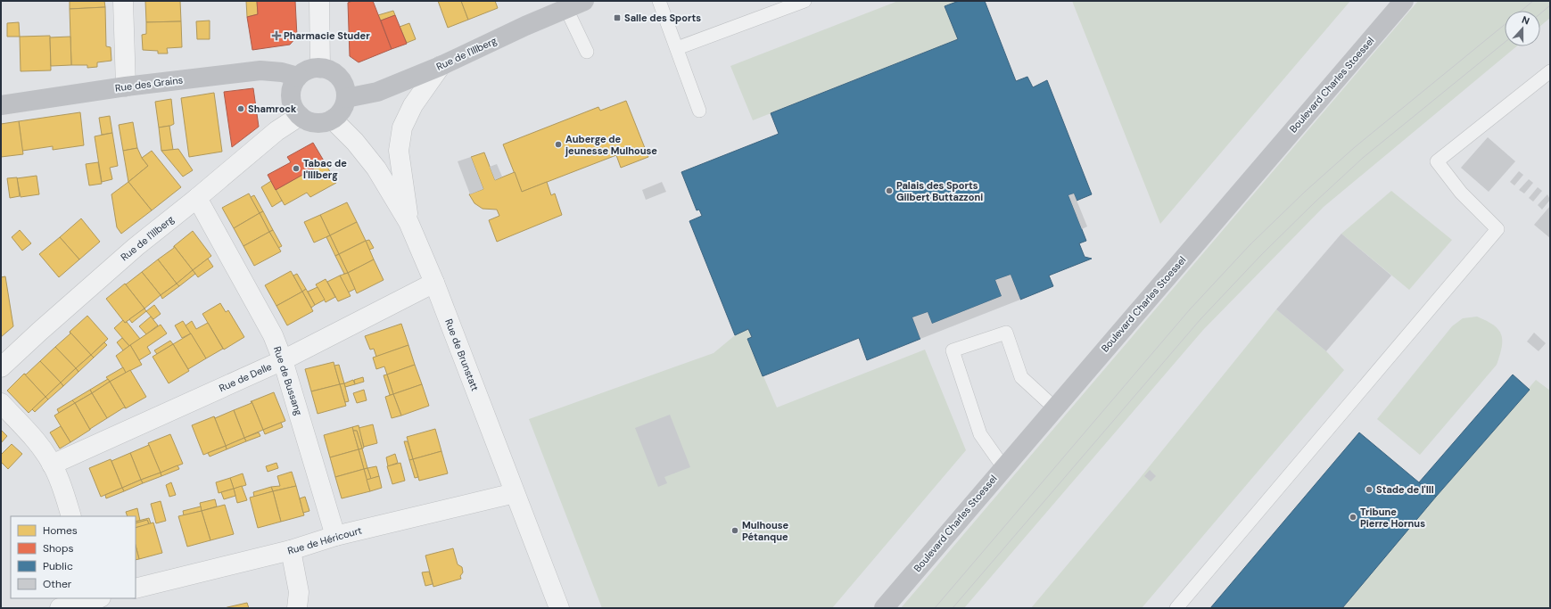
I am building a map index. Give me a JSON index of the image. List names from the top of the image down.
{
  "streets": {
    "main road": ["Rue de l'Illberg", "Rue des Grains", "Boulevard Charles Stoessel"],
    "street": [
      "Rue de Brunstatt",
      "Rue de Delle",
      "Rue de Bussang",
      "Rue de Héricourt"
    ]
  },
  "crossings": [
    ["Rue de l'Illberg", "Rue des Grains"],
    ["Rue de l'Illberg", "Rue de Brunstatt"],
    ["Rue de l'Illberg", "Rue de Bussang"],
    ["Rue des Grains", "Rue de Brunstatt"],
    ["Rue de Brunstatt", "Rue de Delle"],
    ["Rue de Brunstatt", "Rue de Héricourt"],
    ["Rue de Delle", "Rue de Bussang"],
    ["Rue de Bussang", "Rue de Héricourt"]
  ],
  "places": {
    "transit": ["Salle des Sports"],
    "health": ["Pharmacie Studer"],
    "other": [
      "Shamrock",
      "Auberge de jeunesse Mulhouse",
      "Tabac de l'Illberg",
      "Palais des Sports Gilbert Buttazzoni",
      "Stade de l'Ill",
      "Tribune Pierre Hornus",
      "Mulhouse Pétanque"
    ]
  },
  "legend": [
    "Homes",
    "Shops",
    "Public",
    "Other"
  ],
  "north": "top"
}
